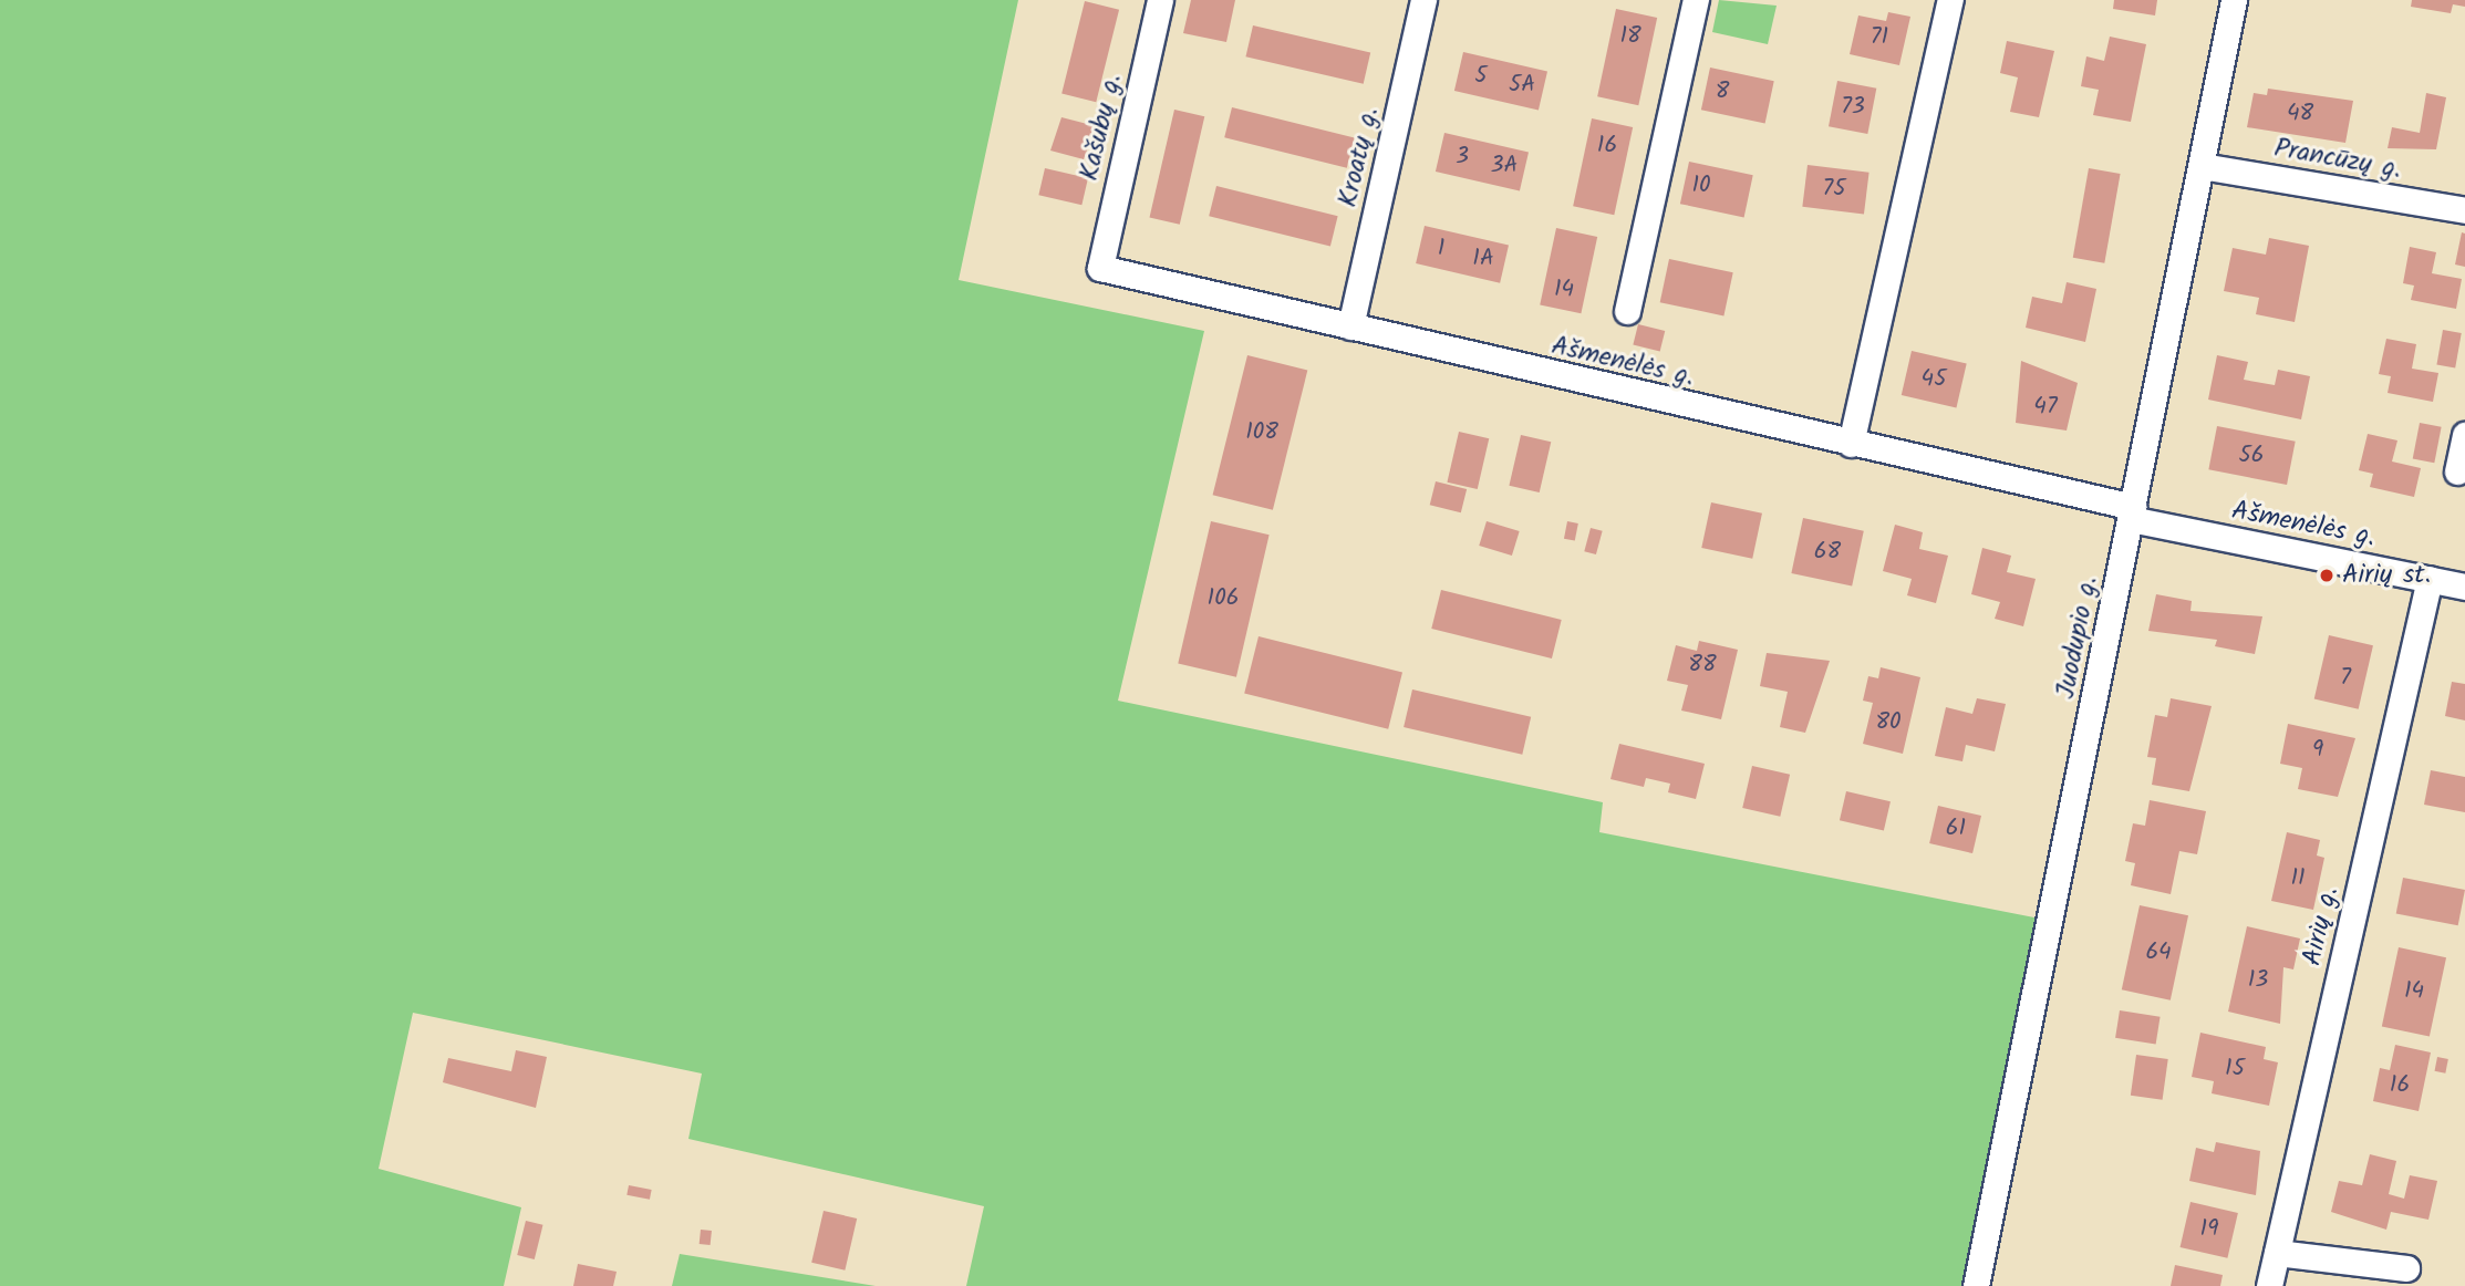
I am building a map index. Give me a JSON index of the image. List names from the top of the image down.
{
  "streets": {
    "street": [
      "Kašubų g.",
      "Kroatų g.",
      "Prancūzų g.",
      "Ašmenėlės g.",
      "Juodupio g.",
      "Airių g."
    ]
  },
  "crossings": [
    ["Kašubų g.", "Ašmenėlės g."],
    ["Kroatų g.", "Ašmenėlės g."],
    ["Prancūzų g.", "Juodupio g."],
    ["Ašmenėlės g.", "Juodupio g."],
    ["Ašmenėlės g.", "Airių g."]
  ],
  "places": ["Airių st."],
  "house_numbers": [
    "18",
    "71",
    "5",
    "5A",
    "8",
    "73",
    "48",
    "16",
    "3",
    "3A",
    "10",
    "75",
    "1",
    "1A",
    "14",
    "45",
    "47",
    "108",
    "56",
    "68",
    "106",
    "88",
    "7",
    "80",
    "9",
    "61",
    "11",
    "64",
    "13",
    "14",
    "15",
    "16",
    "19"
  ]
}
